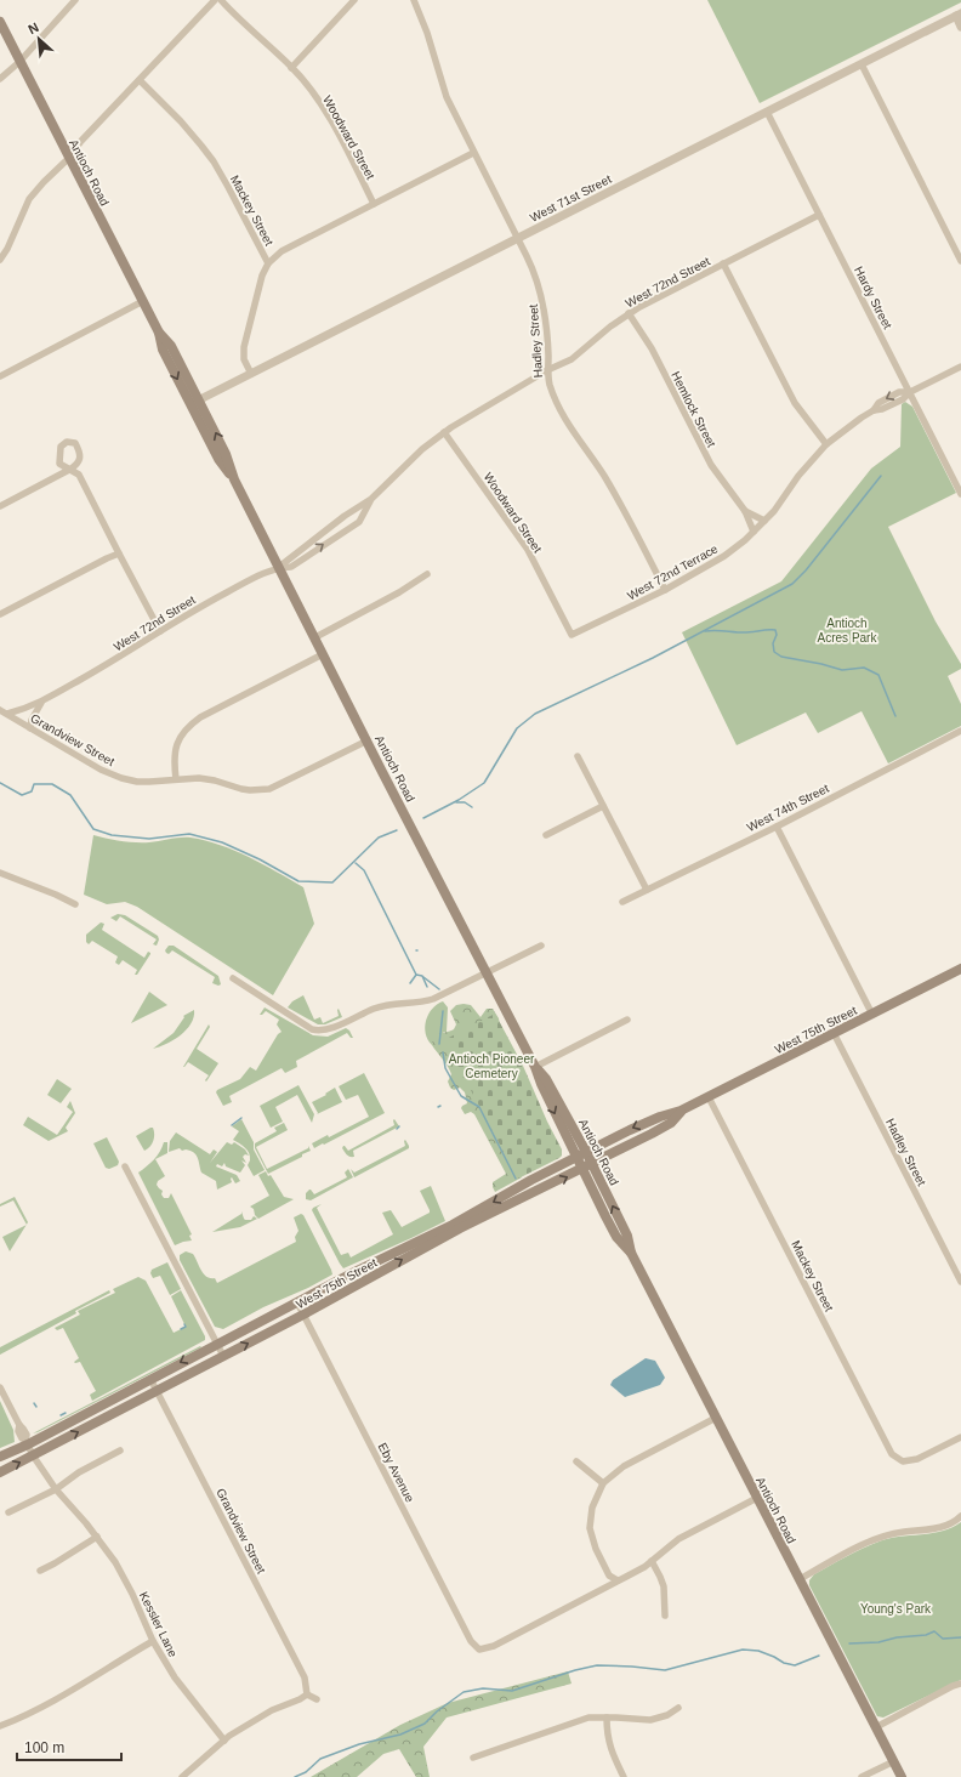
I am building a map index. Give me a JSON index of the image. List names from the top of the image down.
{
  "streets": {
    "main road": ["Antioch Road", "West 75th Street"],
    "street": [
      "Woodward Street",
      "West 71st Street",
      "Mackey Street",
      "West 72nd Street",
      "Hardy Street",
      "Hadley Street",
      "Hemlock Street",
      "West 72nd Terrace",
      "Grandview Street",
      "West 74th Street",
      "Eby Avenue",
      "Kessler Lane"
    ]
  },
  "crossings": [
    ["Woodward Street", "West 72nd Street"],
    ["Woodward Street", "West 72nd Terrace"],
    ["Antioch Road", "West 71st Street"],
    ["Antioch Road", "West 72nd Street"],
    ["Antioch Road", "Grandview Street"],
    ["Antioch Road", "West 75th Street"],
    ["West 71st Street", "Mackey Street"],
    ["West 71st Street", "Hardy Street"],
    ["West 71st Street", "Hadley Street"],
    ["Mackey Street", "West 75th Street"],
    ["West 72nd Street", "Hardy Street"],
    ["West 72nd Street", "Hadley Street"],
    ["West 72nd Street", "Hemlock Street"],
    ["West 72nd Street", "Grandview Street"],
    ["Hardy Street", "West 72nd Terrace"],
    ["Hadley Street", "West 72nd Terrace"],
    ["Hadley Street", "West 75th Street"],
    ["Hemlock Street", "West 72nd Terrace"],
    ["Grandview Street", "West 75th Street"],
    ["West 75th Street", "Eby Avenue"],
    ["West 75th Street", "Kessler Lane"]
  ],
  "parks": ["Antioch Acres Park", "Antioch Pioneer Cemetery", "Young's Park"],
  "scale_bar": "100 m",
  "north": "top left"
}
